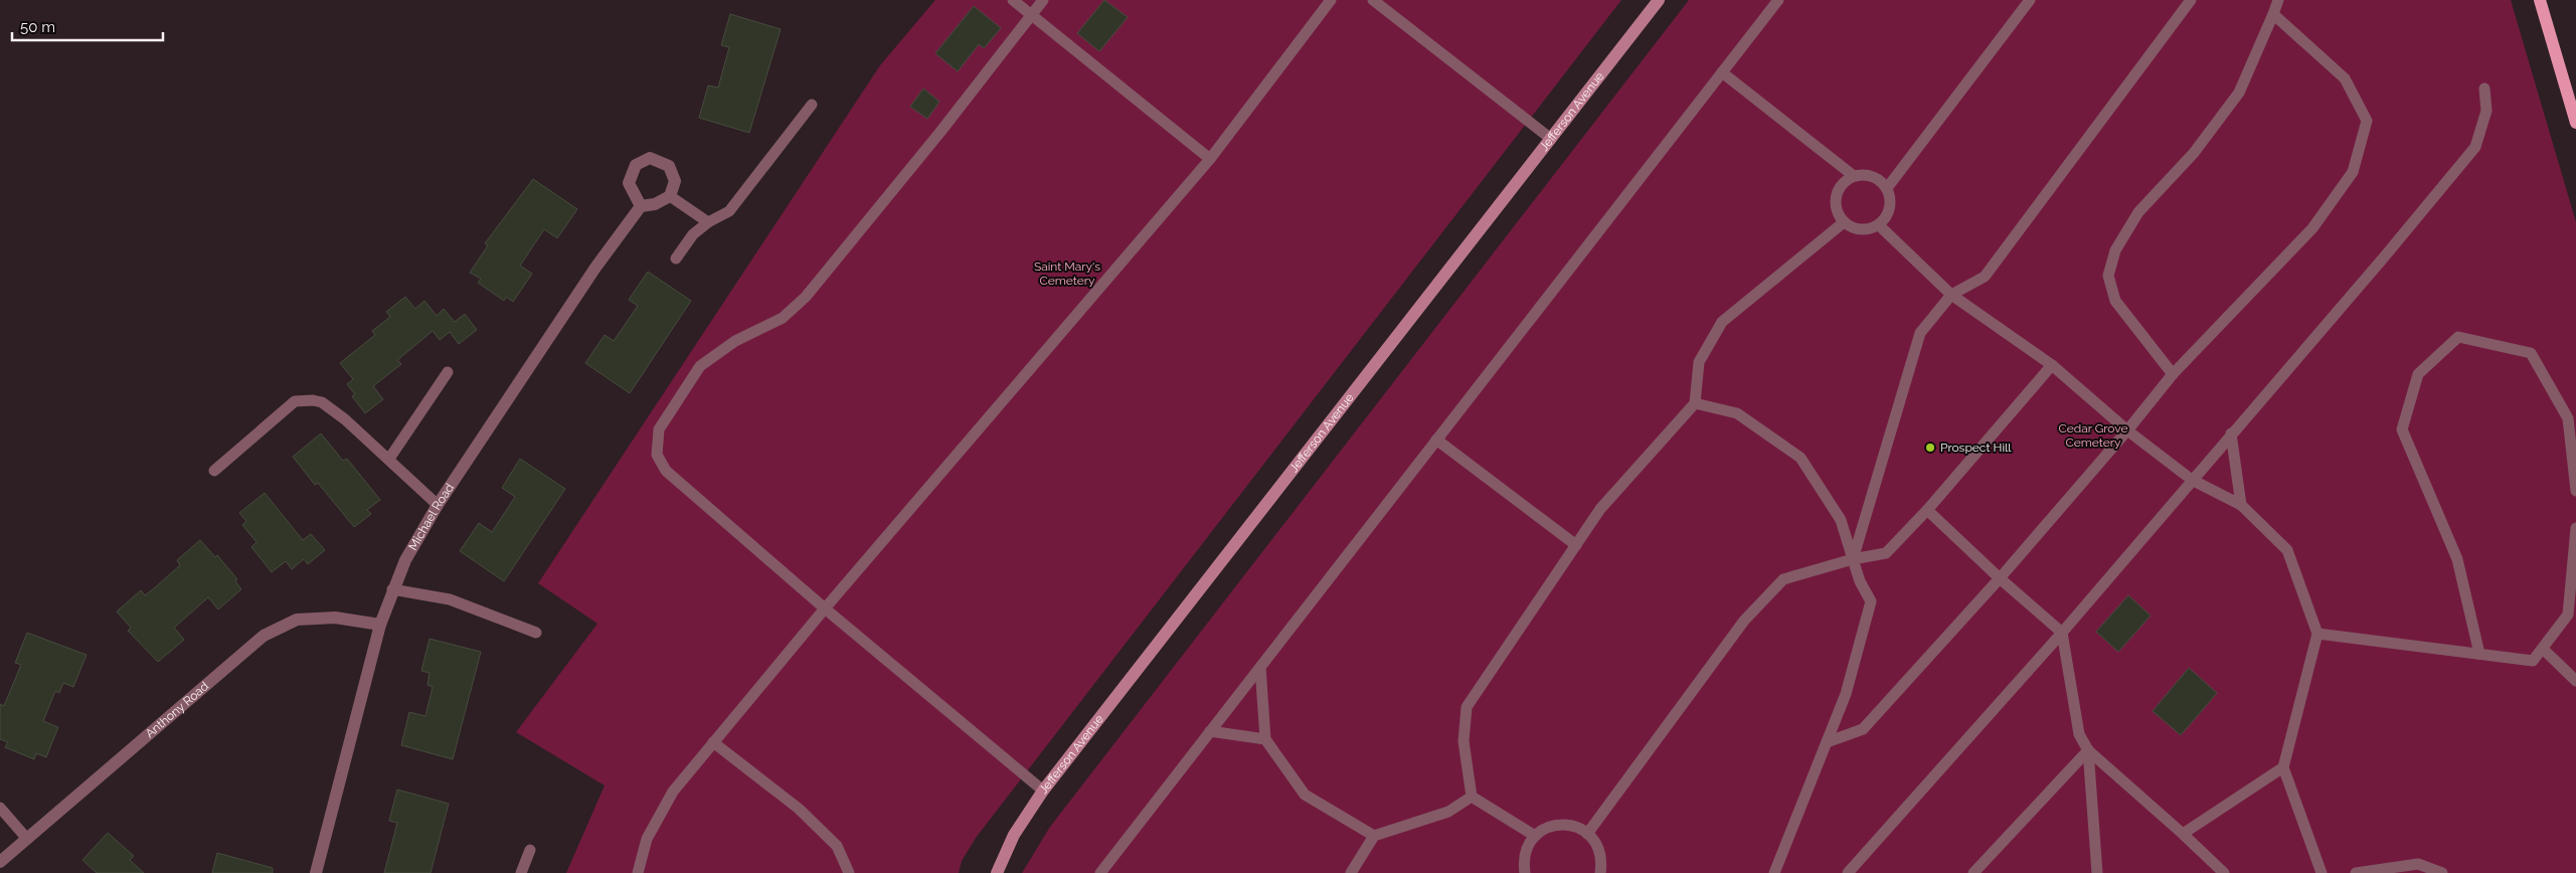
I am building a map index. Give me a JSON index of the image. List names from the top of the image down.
{
  "streets": {
    "main road": ["Jefferson Avenue"],
    "street": ["Michael Road", "Anthony Road"]
  },
  "crossings": [
    ["Michael Road", "Anthony Road"]
  ],
  "parks": ["Saint Mary's Cemetery", "Cedar Grove Cemetery"],
  "places": ["Prospect Hill"],
  "scale_bar": "50 m"
}
